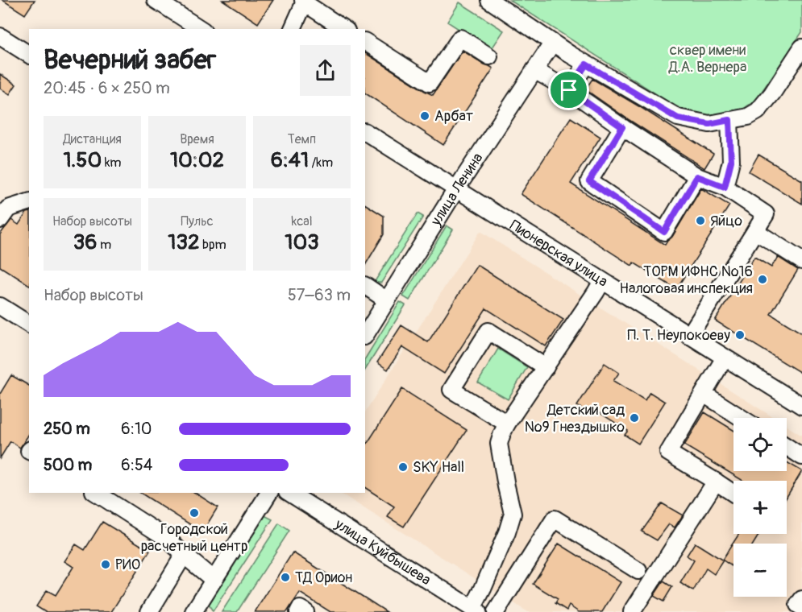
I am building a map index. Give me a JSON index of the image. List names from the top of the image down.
{
  "streets": {
    "street": ["улица Ленина", "Пионерская улица", "улица Куйбышева"]
  },
  "crossings": [
    ["улица Ленина", "Пионерская улица"]
  ],
  "parks": ["сквер имени Д.А. Вернера"],
  "places": [
    "Арбат",
    "Яйцо",
    "ТОРМ ИФНС №16 Налоговая инспекция",
    "П. Т. Неупокоеву",
    "Детский сад №9 Гнездышко",
    "SKY Hall",
    "Городской расчетный центр",
    "РИО",
    "ТД Орион"
  ],
  "page": {
    "heading": ["Вечерний забег", "20:45 · 6 × 250 m"],
    "stats": [
      ["Дистанция", "1.50 km"],
      ["Время", "10:02"],
      ["Темп", "6:41 /km"],
      ["Набор высоты", "36 m"],
      ["Пульс", "132 bpm"],
      ["kcal", "103"]
    ],
    "chart": ["Набор высоты", "57–63 m"],
    "list": [
      {
        "name": "250 m",
        "note": "6:10"
      },
      {
        "name": "500 m",
        "note": "6:54"
      }
    ],
    "map_buttons": ["+", "−"]
  }
}
